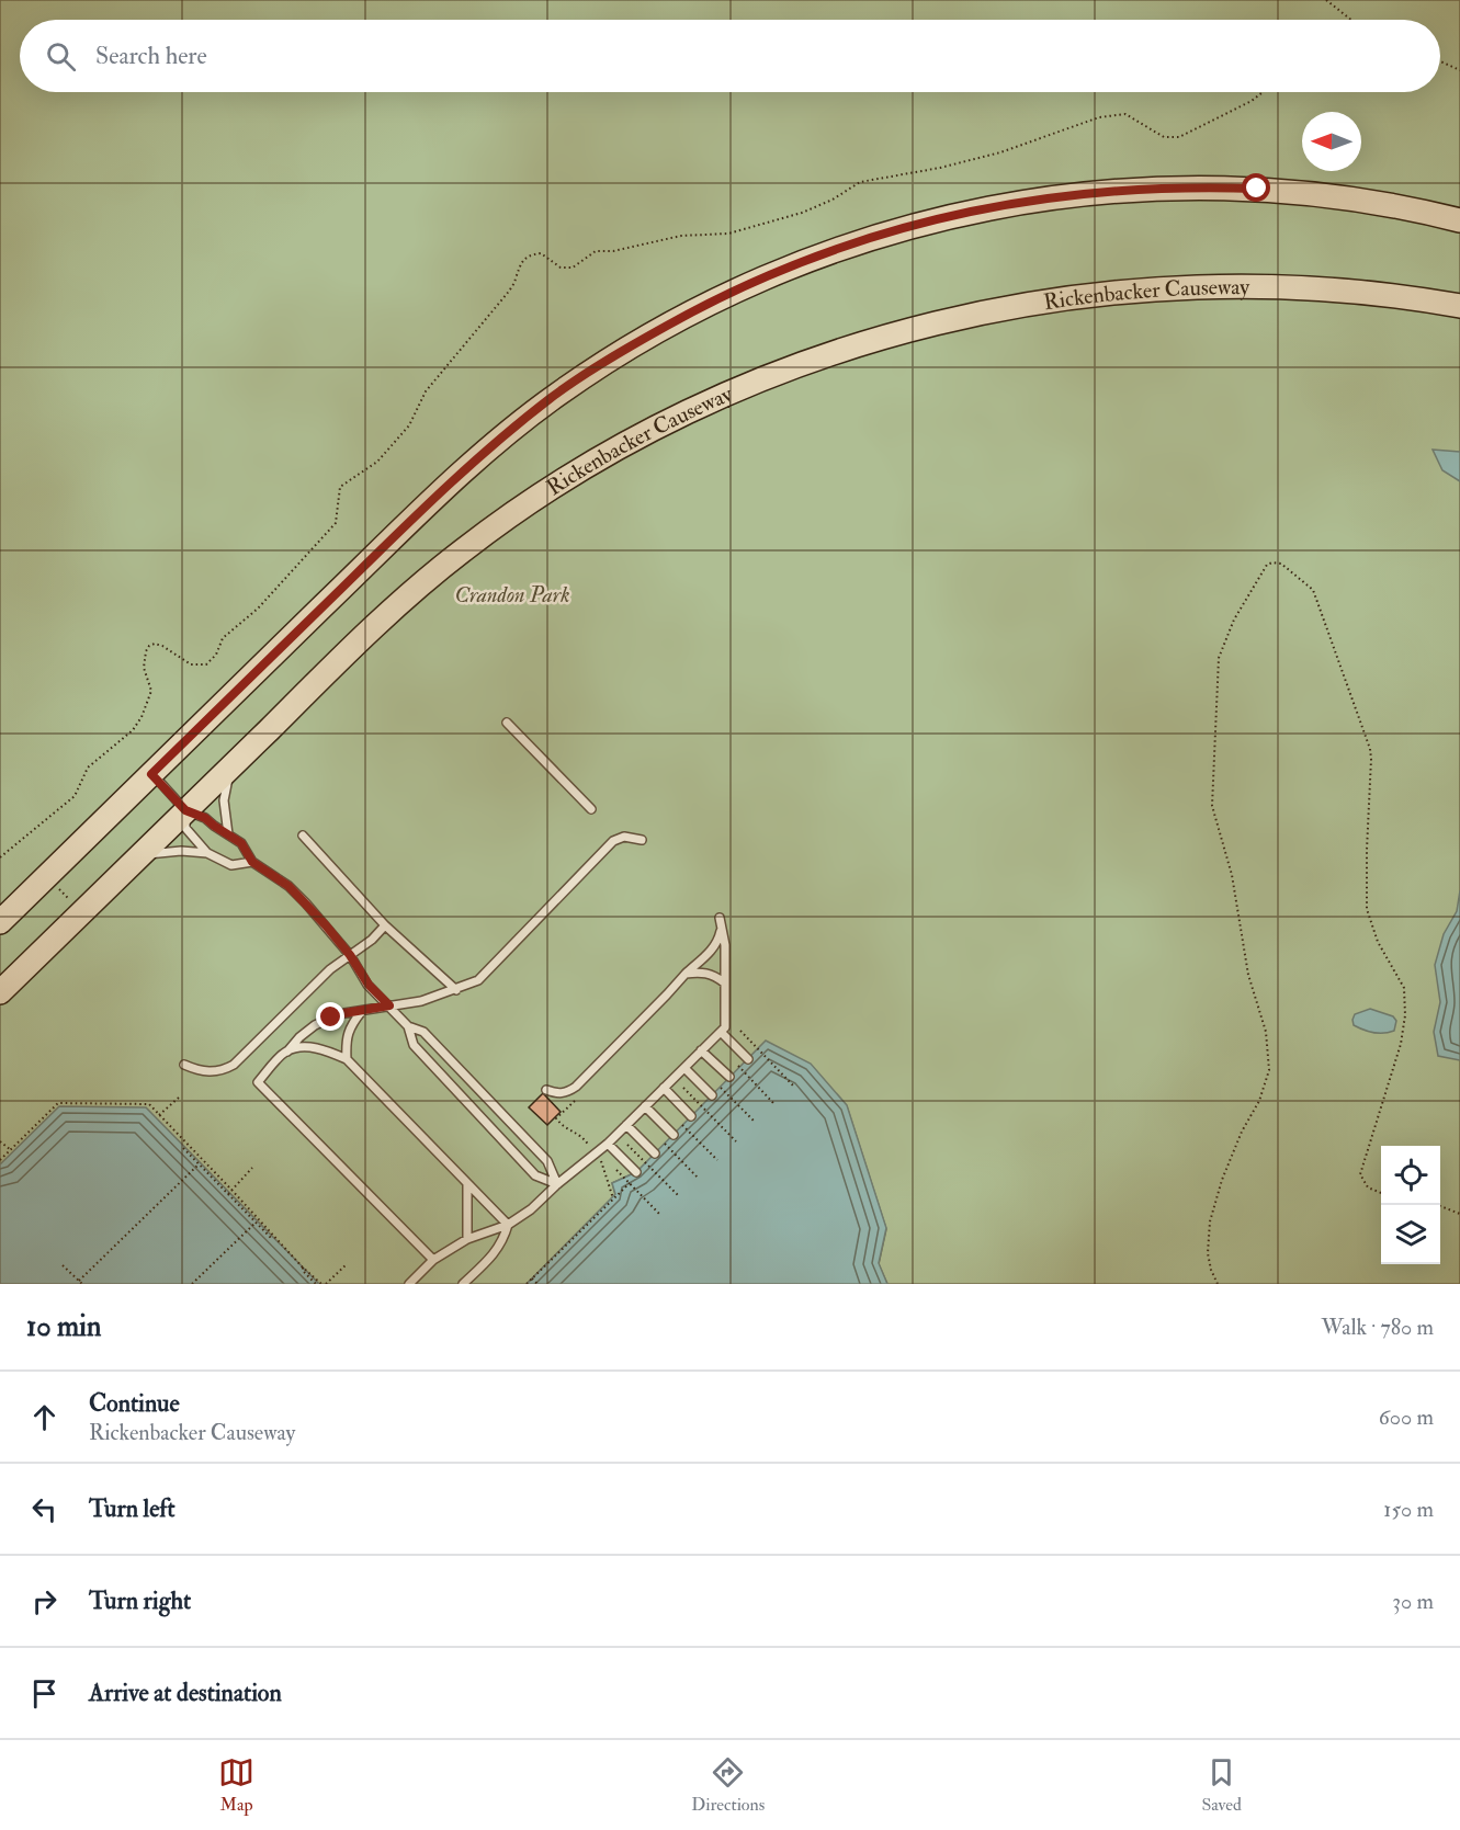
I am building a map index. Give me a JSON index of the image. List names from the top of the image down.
{
  "streets": {
    "main road": ["Rickenbacker Causeway"]
  },
  "parks": ["Crandon Park"],
  "north": "left",
  "page": {
    "search": "Search here",
    "heading": ["10 min", "Walk · 780 m"],
    "list": [
      ["Continue", "Rickenbacker Causeway", "600 m"],
      ["Turn left", "150 m"],
      ["Turn right", "30 m"],
      "Arrive at destination"
    ],
    "nav": ["Map", "Directions", "Saved"]
  }
}
